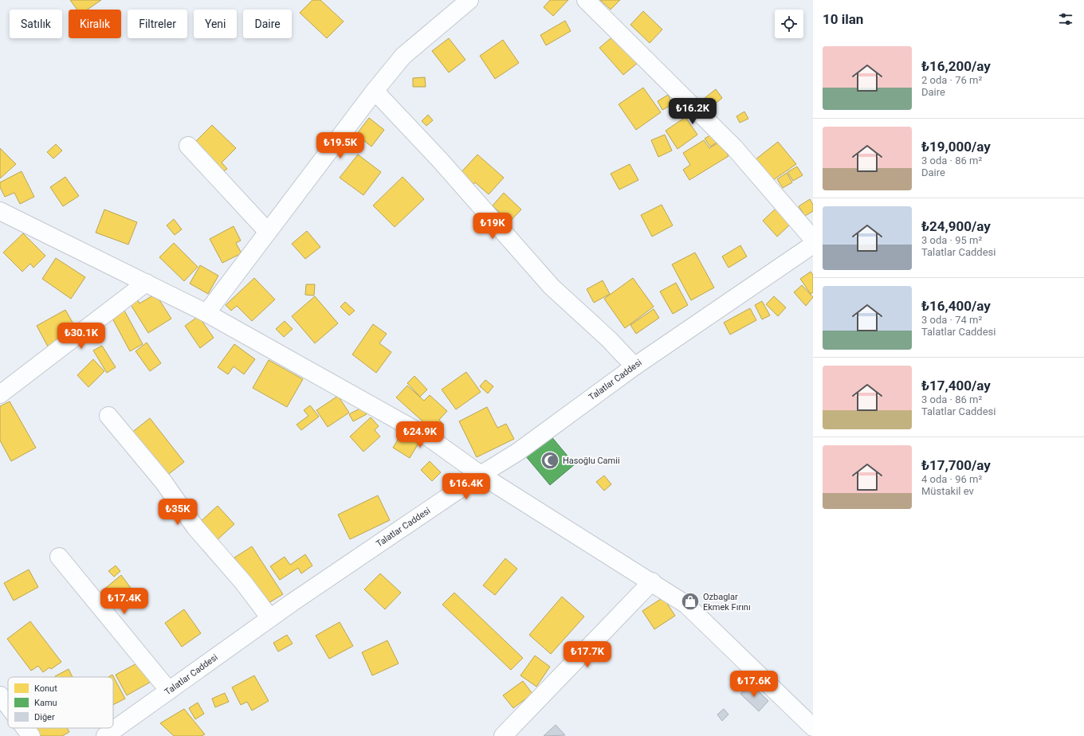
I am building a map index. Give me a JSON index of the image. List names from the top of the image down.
{
  "streets": {
    "street": ["Talatlar Caddesi"]
  },
  "places": {
    "mosque": ["Hasoğlu Camii"],
    "shop": ["Ozbaglar Ekmek Fırını"]
  },
  "legend": ["Konut", "Kamu", "Diğer"],
  "page": {
    "heading": "10 ilan",
    "chip": [
      "Satılık",
      "Kiralık",
      "Filtreler",
      "Yeni",
      "Daire"
    ],
    "list": [
      {
        "name": "₺16,200/ay",
        "note": "2 oda · 76 m² · Daire"
      },
      {
        "name": "₺19,000/ay",
        "note": "3 oda · 86 m² · Daire"
      },
      {
        "name": "₺24,900/ay",
        "note": "3 oda · 95 m² · Talatlar Caddesi"
      },
      {
        "name": "₺16,400/ay",
        "note": "3 oda · 74 m² · Talatlar Caddesi"
      },
      {
        "name": "₺17,400/ay",
        "note": "3 oda · 86 m² · Talatlar Caddesi"
      },
      {
        "name": "₺17,700/ay",
        "note": "4 oda · 96 m² · Müstakil ev"
      }
    ],
    "price": [
      "₺16.2K",
      "₺19.5K",
      "₺19K",
      "₺30.1K",
      "₺24.9K",
      "₺16.4K",
      "₺35K",
      "₺17.4K",
      "₺17.7K",
      "₺17.6K"
    ]
  }
}
